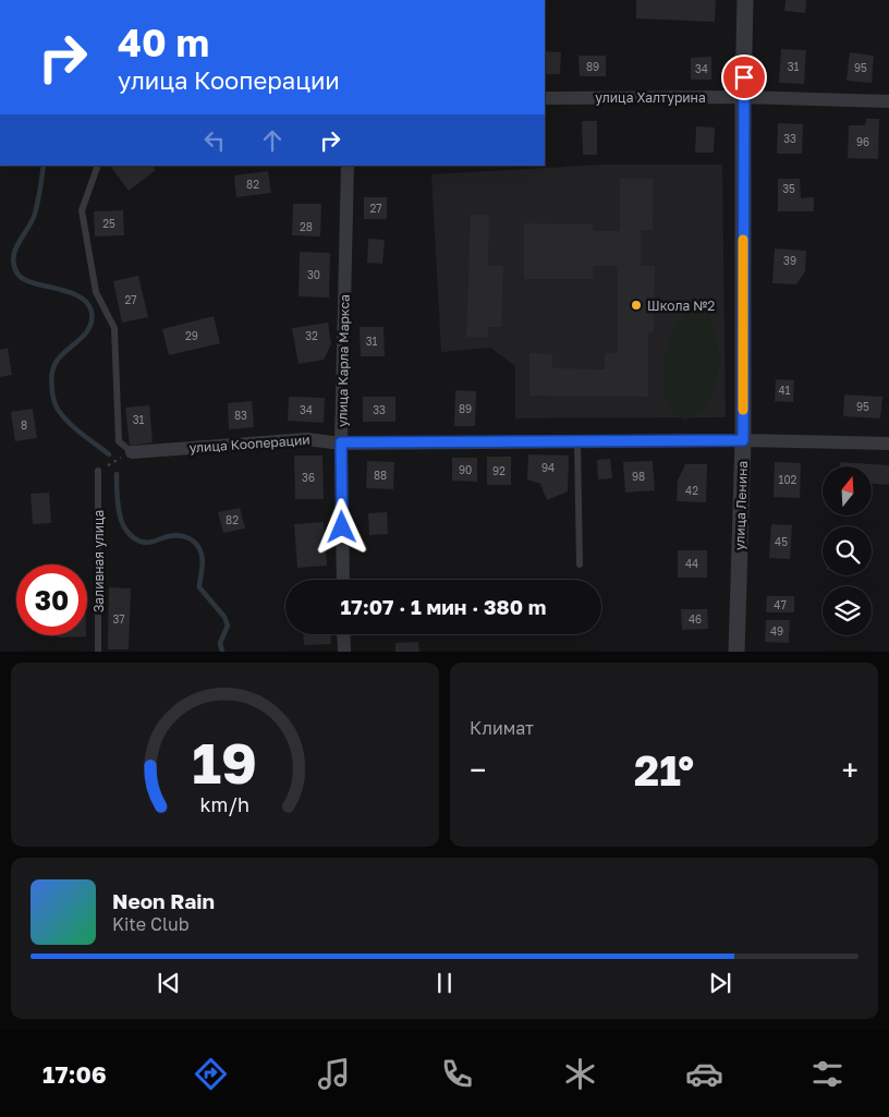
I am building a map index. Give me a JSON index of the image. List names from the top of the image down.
{
  "streets": {
    "street": [
      "улица Халтурина",
      "улица Карла Маркса",
      "улица Кооперации",
      "улица Ленина"
    ],
    "lane": ["Заливная улица"]
  },
  "crossings": [
    ["улица Халтурина", "улица Ленина"],
    ["улица Карла Маркса", "улица Кооперации"],
    ["улица Кооперации", "улица Ленина"]
  ],
  "places": ["Школа №2"],
  "house_numbers": [
    "89",
    "31",
    "95",
    "34",
    "33",
    "96",
    "82",
    "35",
    "27",
    "25",
    "28",
    "39",
    "30",
    "27",
    "29",
    "32",
    "31",
    "41",
    "95",
    "89",
    "34",
    "33",
    "83",
    "31",
    "8",
    "94",
    "90",
    "92",
    "88",
    "98",
    "36",
    "102",
    "42",
    "82",
    "45",
    "44",
    "47",
    "37",
    "46",
    "49"
  ],
  "north": "top",
  "page": {
    "turn": ["40 m", "улица Кооперации"],
    "limit": "30",
    "trip": "17:07 · 1 мин · 380 m",
    "tile": "Климат",
    "heat": ["−", "21°", "+"],
    "song": ["Neon Rain", "Kite Club"],
    "tabs": "17:06",
    "gauge": ["19", "km/h"]
  }
}
